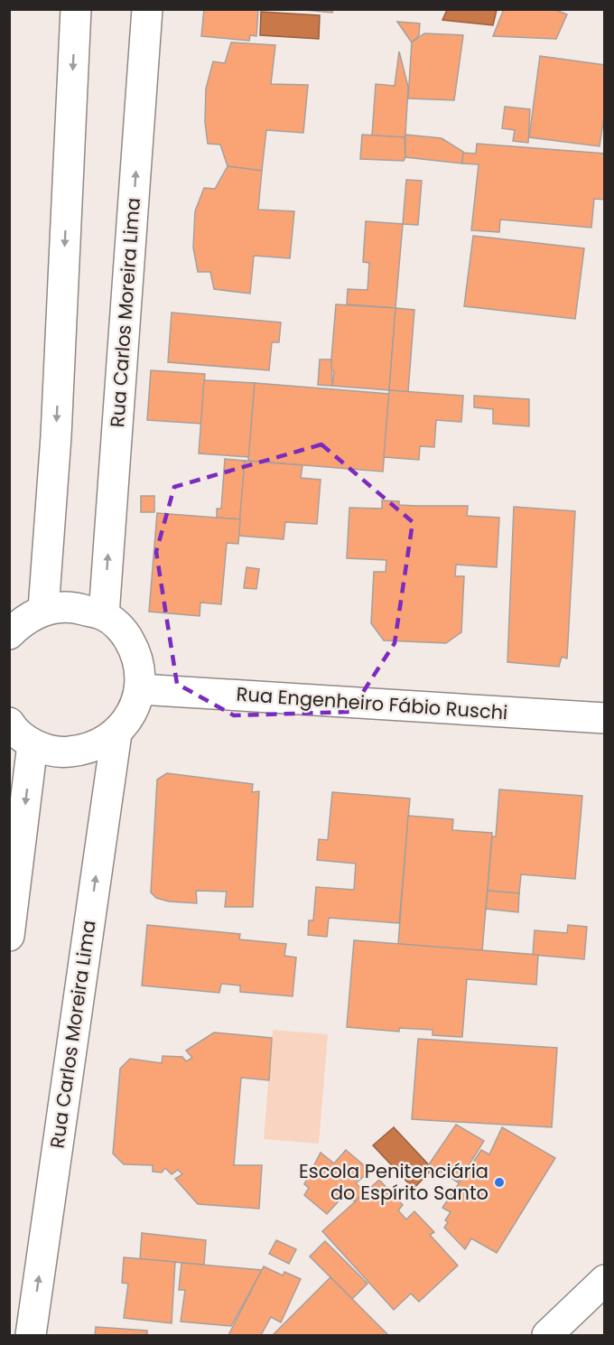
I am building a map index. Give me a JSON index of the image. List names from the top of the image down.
{
  "streets": {
    "street": ["Rua Carlos Moreira Lima", "Rua Engenheiro Fábio Ruschi"]
  },
  "places": ["Escola Penitenciária do Espírito Santo"]
}
